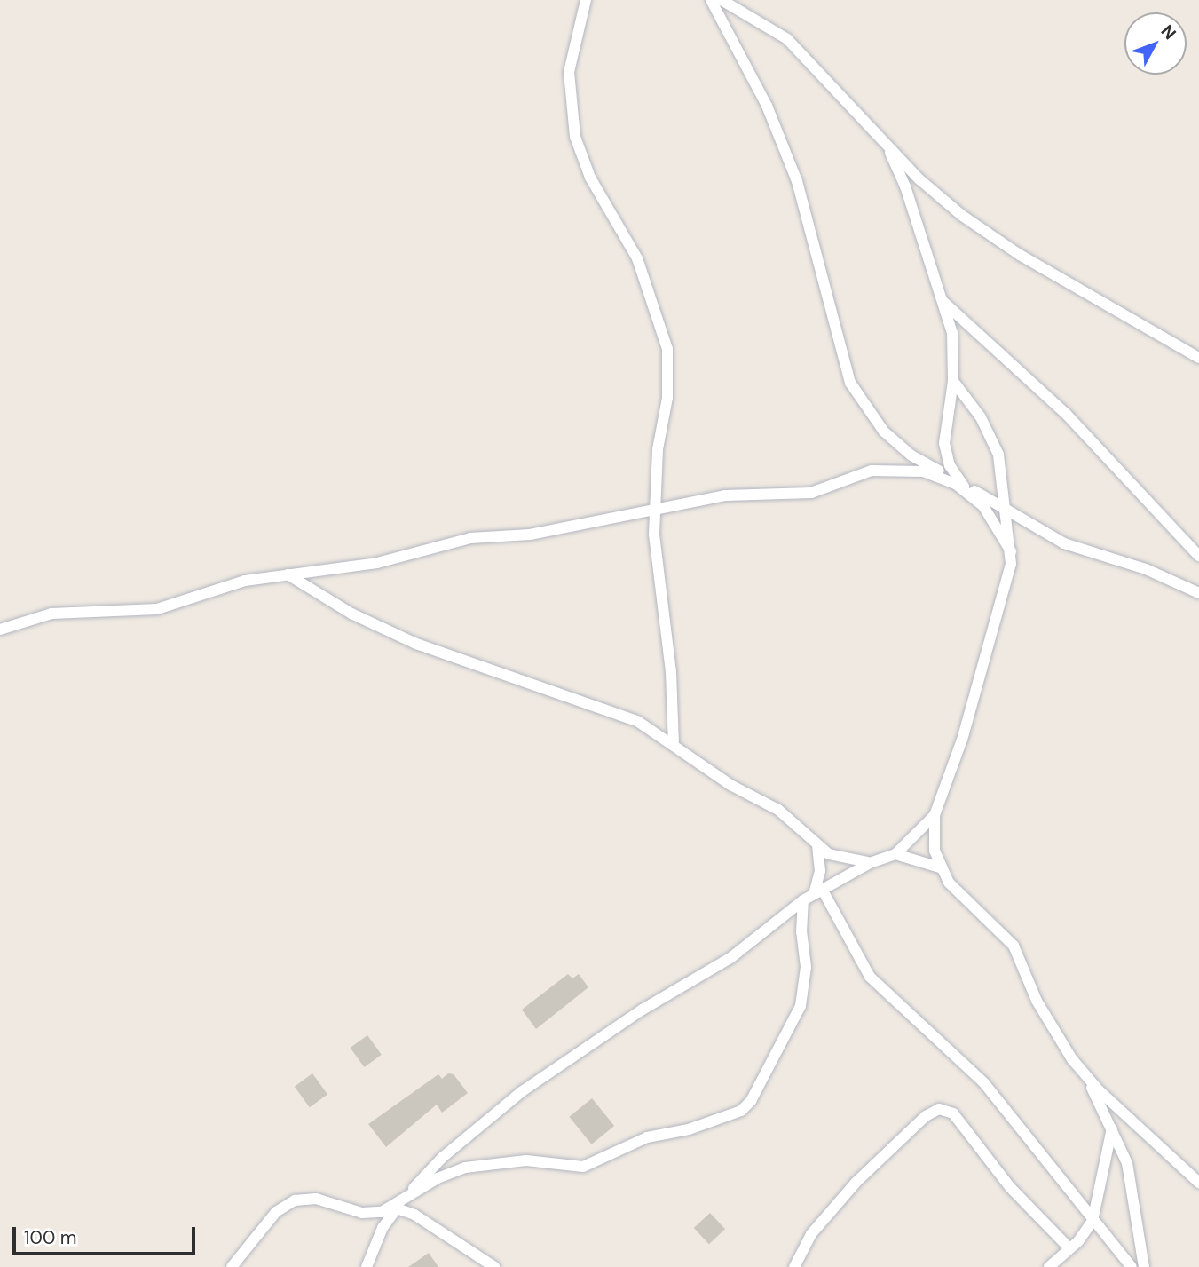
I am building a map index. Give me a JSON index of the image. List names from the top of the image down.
{
  "scale_bar": "100 m",
  "north": "top right"
}
